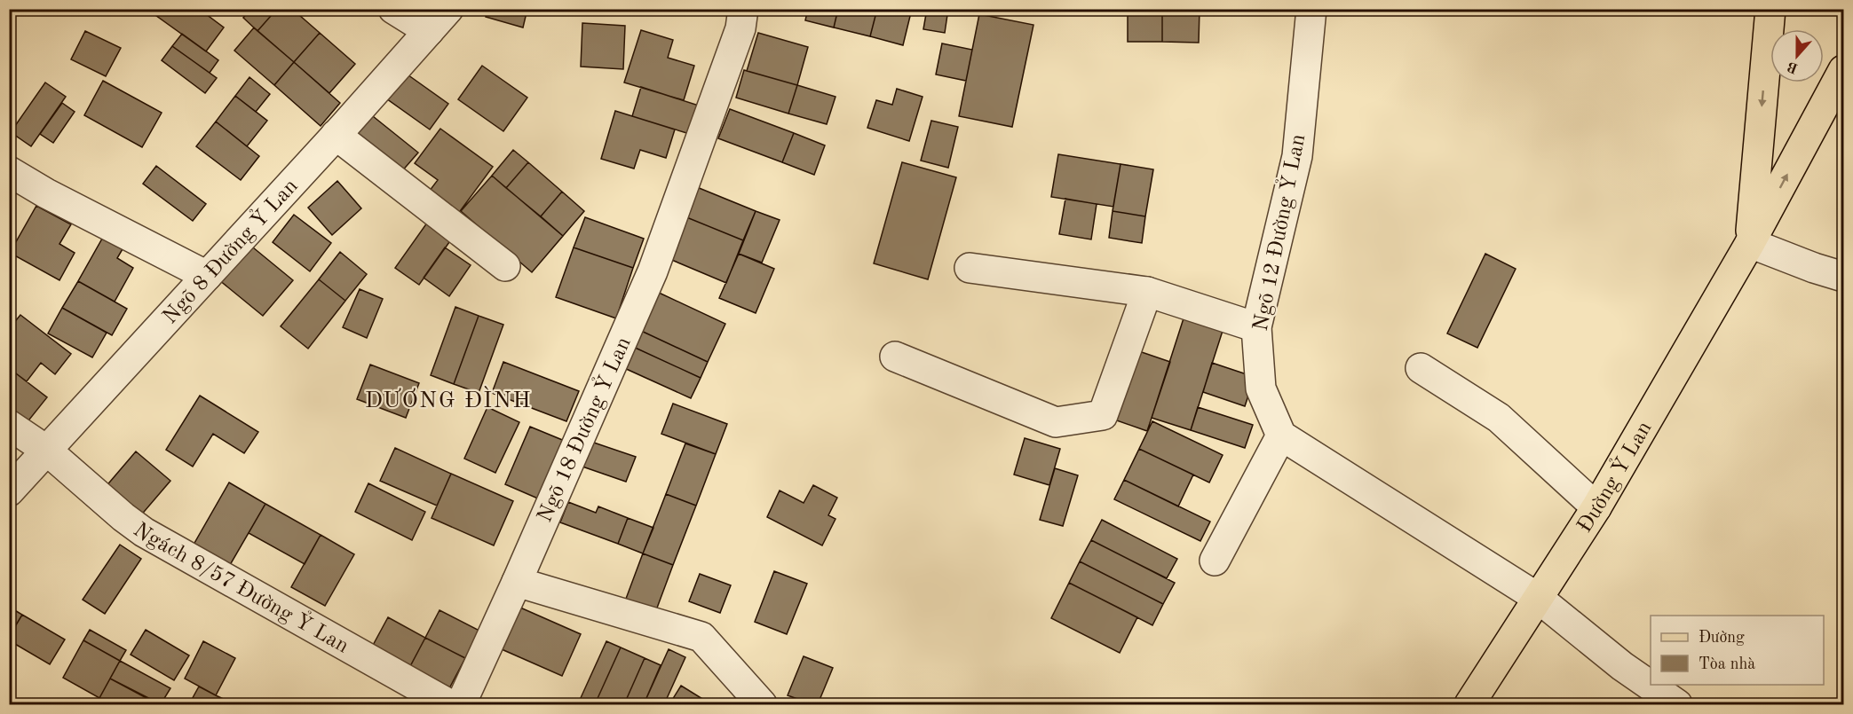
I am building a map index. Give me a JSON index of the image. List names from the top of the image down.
{
  "streets": {
    "main road": ["Đường Ỷ Lan"],
    "street": [
      "Ngõ 12 Đường Ỷ Lan",
      "Ngõ 8 Đường Ỷ Lan",
      "Ngõ 18 Đường Ỷ Lan",
      "Ngách 8/57 Đường Ỷ Lan"
    ]
  },
  "crossings": [
    ["Ngõ 8 Đường Ỷ Lan", "Ngách 8/57 Đường Ỷ Lan"]
  ],
  "districts": ["DƯƠNG ĐÌNH"],
  "legend": ["Đường", "Tòa nhà"],
  "north": "bottom"
}
